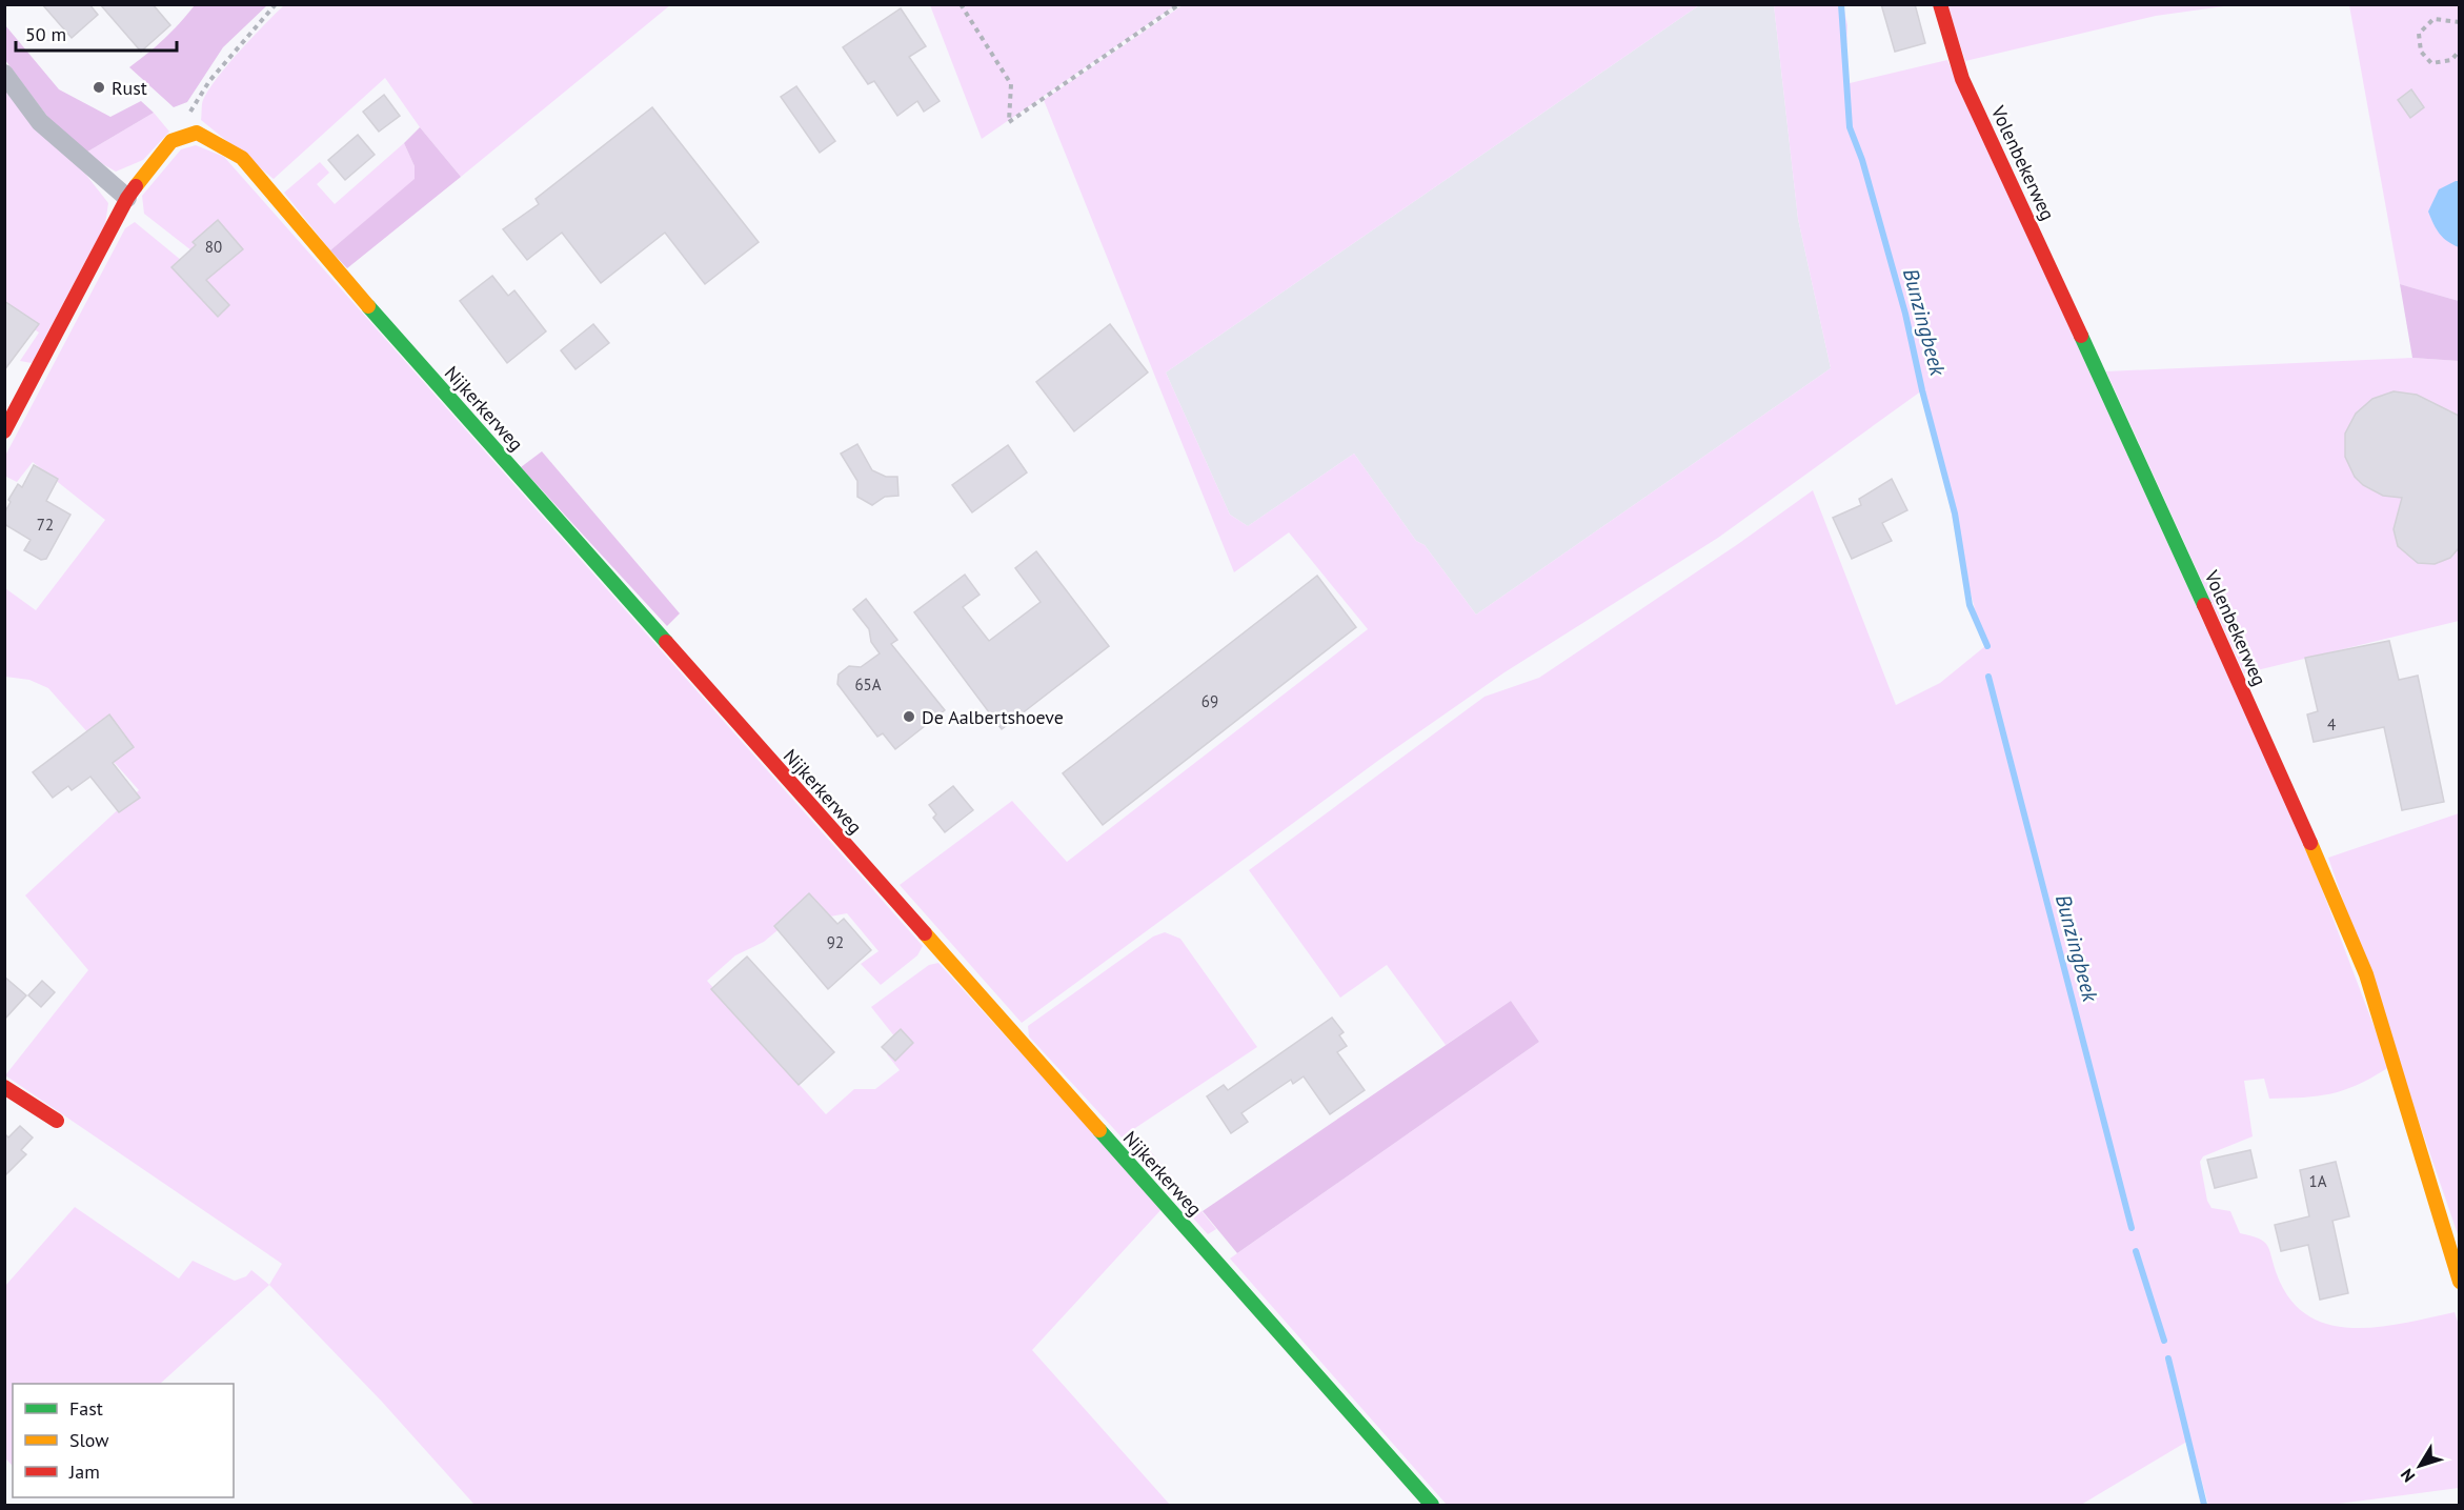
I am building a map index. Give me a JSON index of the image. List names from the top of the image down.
{
  "streets": {
    "street": ["Volenbekerweg", "Nijkerkerweg"]
  },
  "water": ["Bunzingbeek"],
  "places": ["Rust", "De Aalbertshoeve"],
  "house_numbers": [
    "80",
    "72",
    "65A",
    "69",
    "4",
    "92",
    "1A"
  ],
  "legend": ["Fast", "Slow", "Jam"],
  "scale_bar": "50 m",
  "north": "bottom left"
}
